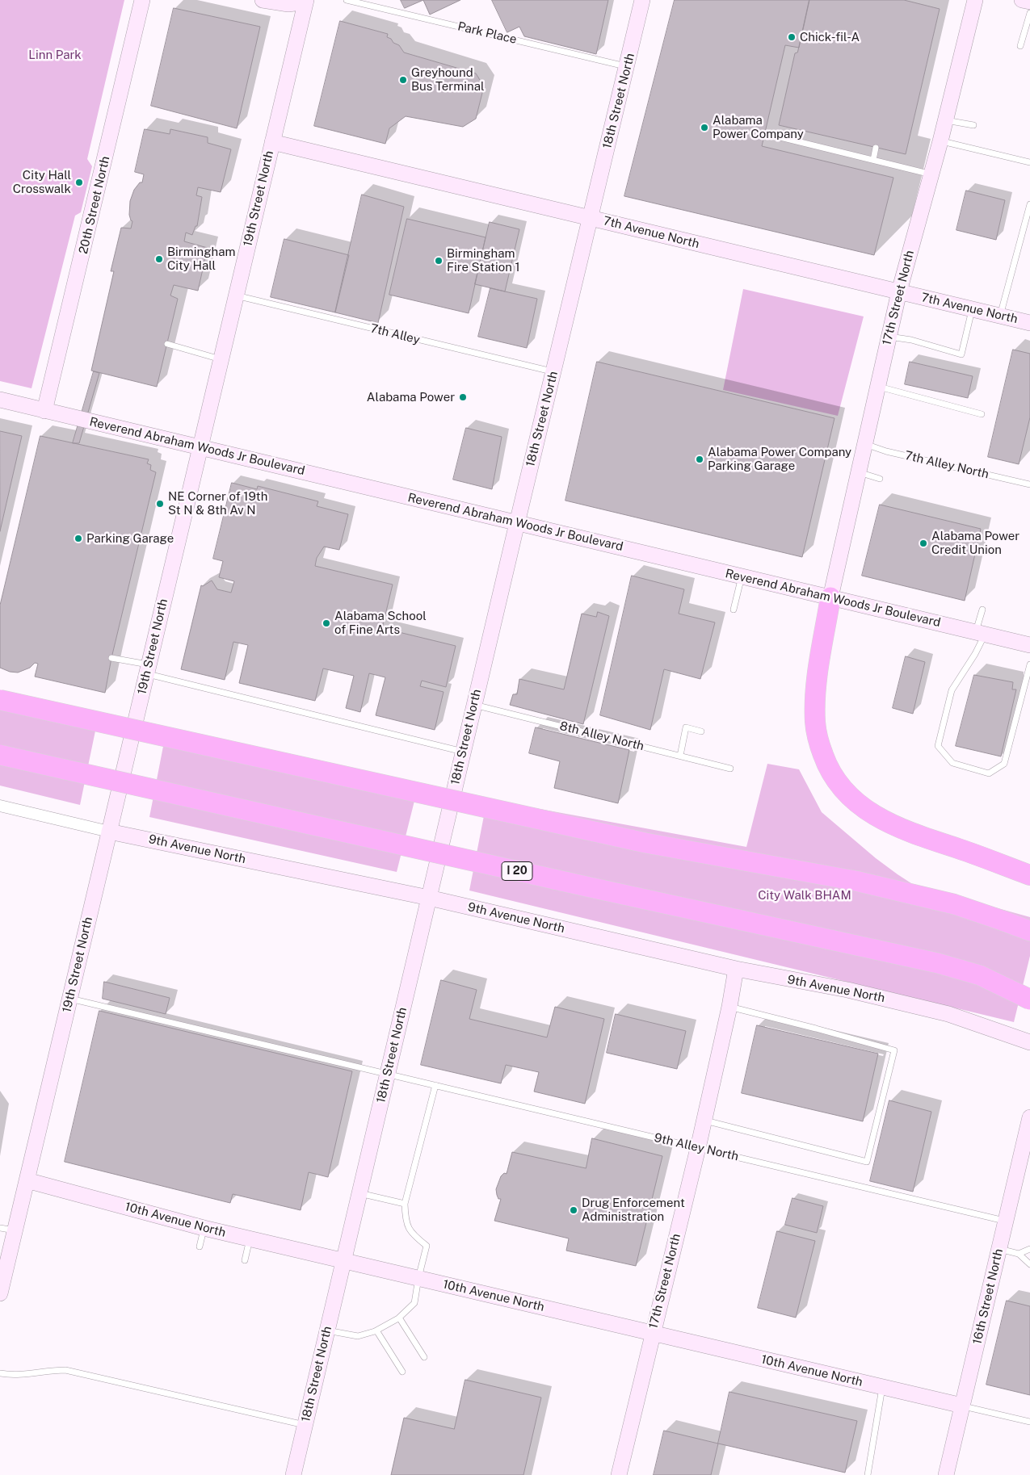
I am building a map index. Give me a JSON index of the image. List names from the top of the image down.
{
  "streets": {
    "highway": ["I 20"],
    "street": [
      "18th Street North",
      "19th Street North",
      "20th Street North",
      "7th Avenue North",
      "17th Street North",
      "Reverend Abraham Woods Jr Boulevard",
      "9th Avenue North",
      "10th Avenue North",
      "16th Street North"
    ],
    "lane": [
      "Park Place",
      "7th Alley",
      "7th Alley North",
      "8th Alley North",
      "9th Alley North"
    ]
  },
  "crossings": [
    ["Park Place", "18th Street North"],
    ["18th Street North", "7th Avenue North"],
    ["18th Street North", "7th Alley"],
    ["18th Street North", "Reverend Abraham Woods Jr Boulevard"],
    ["18th Street North", "8th Alley North"],
    ["18th Street North", "9th Avenue North"],
    ["18th Street North", "9th Alley North"],
    ["18th Street North", "10th Avenue North"],
    ["19th Street North", "7th Avenue North"],
    ["19th Street North", "7th Alley"],
    ["19th Street North", "Reverend Abraham Woods Jr Boulevard"],
    ["19th Street North", "9th Avenue North"],
    ["19th Street North", "9th Alley North"],
    ["19th Street North", "10th Avenue North"],
    ["20th Street North", "Reverend Abraham Woods Jr Boulevard"],
    ["7th Avenue North", "17th Street North"],
    ["17th Street North", "Reverend Abraham Woods Jr Boulevard"],
    ["17th Street North", "7th Alley North"],
    ["17th Street North", "9th Avenue North"],
    ["17th Street North", "9th Alley North"],
    ["17th Street North", "10th Avenue North"],
    ["9th Alley North", "16th Street North"],
    ["10th Avenue North", "16th Street North"]
  ],
  "parks": ["Linn Park", "City Walk BHAM"],
  "places": [
    "Chick-fil-A",
    "Greyhound Bus Terminal",
    "Alabama Power Company",
    "City Hall Crosswalk",
    "Birmingham City Hall",
    "Birmingham Fire Station 1",
    "Alabama Power",
    "Alabama Power Company Parking Garage",
    "NE Corner of 19th St N & 8th Av N",
    "Parking Garage",
    "Alabama Power Credit Union",
    "Alabama School of Fine Arts",
    "Drug Enforcement Administration"
  ]
}
